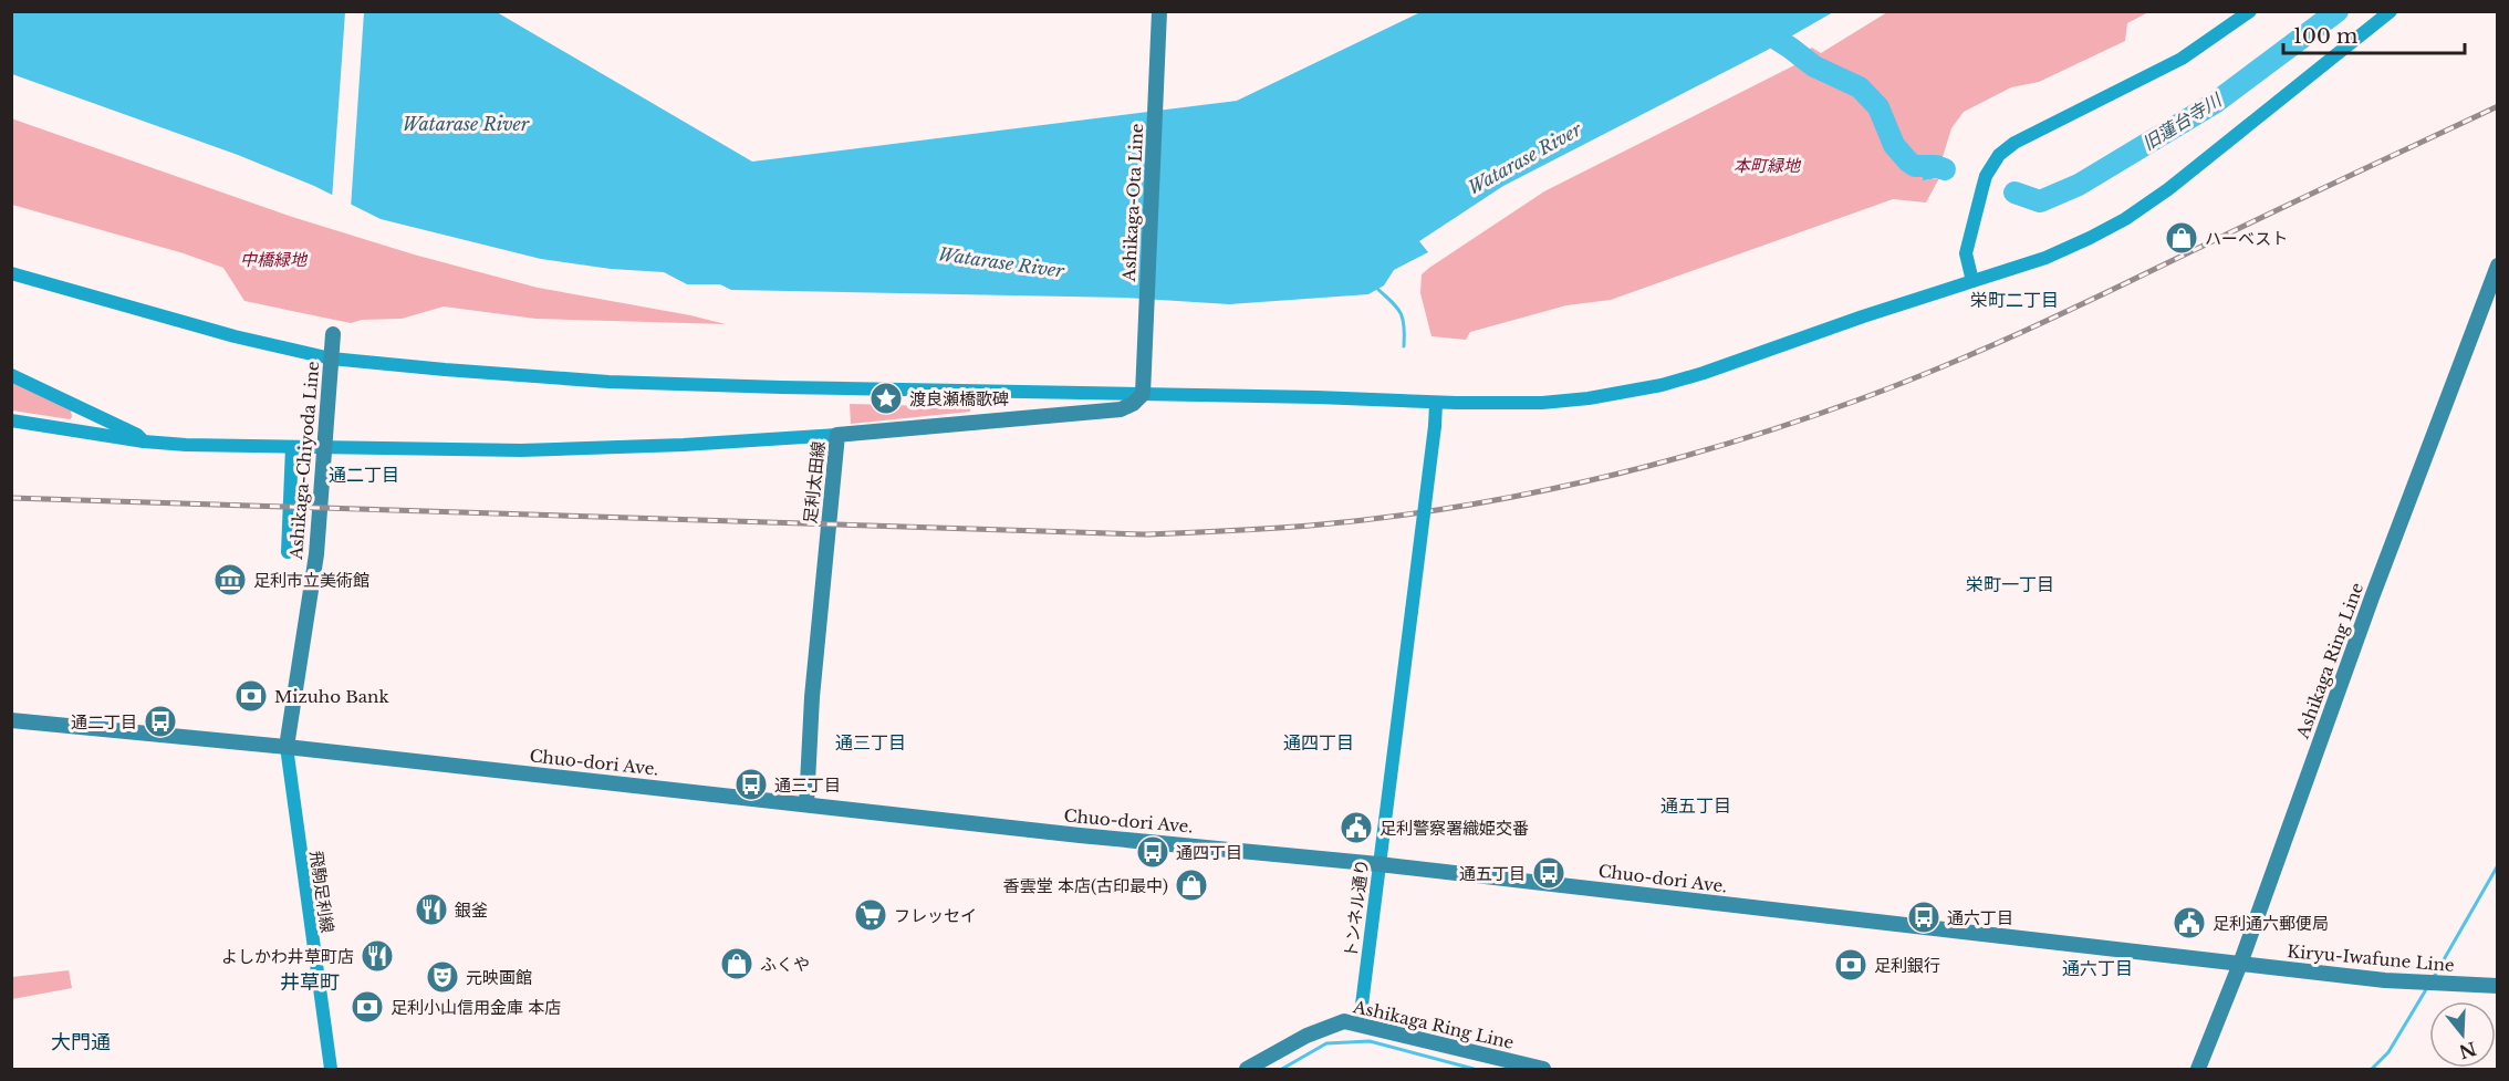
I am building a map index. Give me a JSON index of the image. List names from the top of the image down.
{
  "streets": {
    "main road": [
      "Ashikaga-Ota Line",
      "Ashikaga-Chiyoda Line",
      "足利太田線",
      "Ashikaga Ring Line",
      "Chuo-dori Ave.",
      "Kiryu-Iwafune Line"
    ],
    "street": ["飛駒足利線", "トンネル通り"]
  },
  "crossings": [
    ["Ashikaga-Ota Line", "足利太田線"],
    ["Ashikaga-Chiyoda Line", "Chuo-dori Ave."],
    ["Ashikaga-Chiyoda Line", "飛駒足利線"],
    ["足利太田線", "Chuo-dori Ave."],
    ["Ashikaga Ring Line", "Chuo-dori Ave."],
    ["Ashikaga Ring Line", "トンネル通り"],
    ["Ashikaga Ring Line", "Kiryu-Iwafune Line"],
    ["Chuo-dori Ave.", "飛駒足利線"],
    ["Chuo-dori Ave.", "トンネル通り"],
    ["Chuo-dori Ave.", "Kiryu-Iwafune Line"]
  ],
  "districts": [
    "栄町二丁目",
    "通二丁目",
    "栄町一丁目",
    "通三丁目",
    "通四丁目",
    "通五丁目",
    "通六丁目",
    "井草町",
    "大門通"
  ],
  "water": ["旧蓮台寺川", "Watarase River"],
  "parks": ["本町緑地", "中橋緑地"],
  "places": {
    "shop": ["ハーベスト", "香雲堂 本店(古印最中)", "ふくや"],
    "place": ["渡良瀬橋歌碑"],
    "museum": ["足利市立美術館"],
    "bank": ["Mizuho Bank", "足利銀行", "足利小山信用金庫 本店"],
    "bus stop": [
      "通二丁目",
      "通三丁目",
      "通四丁目",
      "通五丁目",
      "通六丁目"
    ],
    "public building": ["足利警察署織姫交番", "足利通六郵便局"],
    "restaurant": ["銀釜", "よしかわ井草町店"],
    "supermarket": ["フレッセイ"],
    "theatre": ["元映画館"]
  },
  "scale_bar": "100 m",
  "north": "bottom"
}
